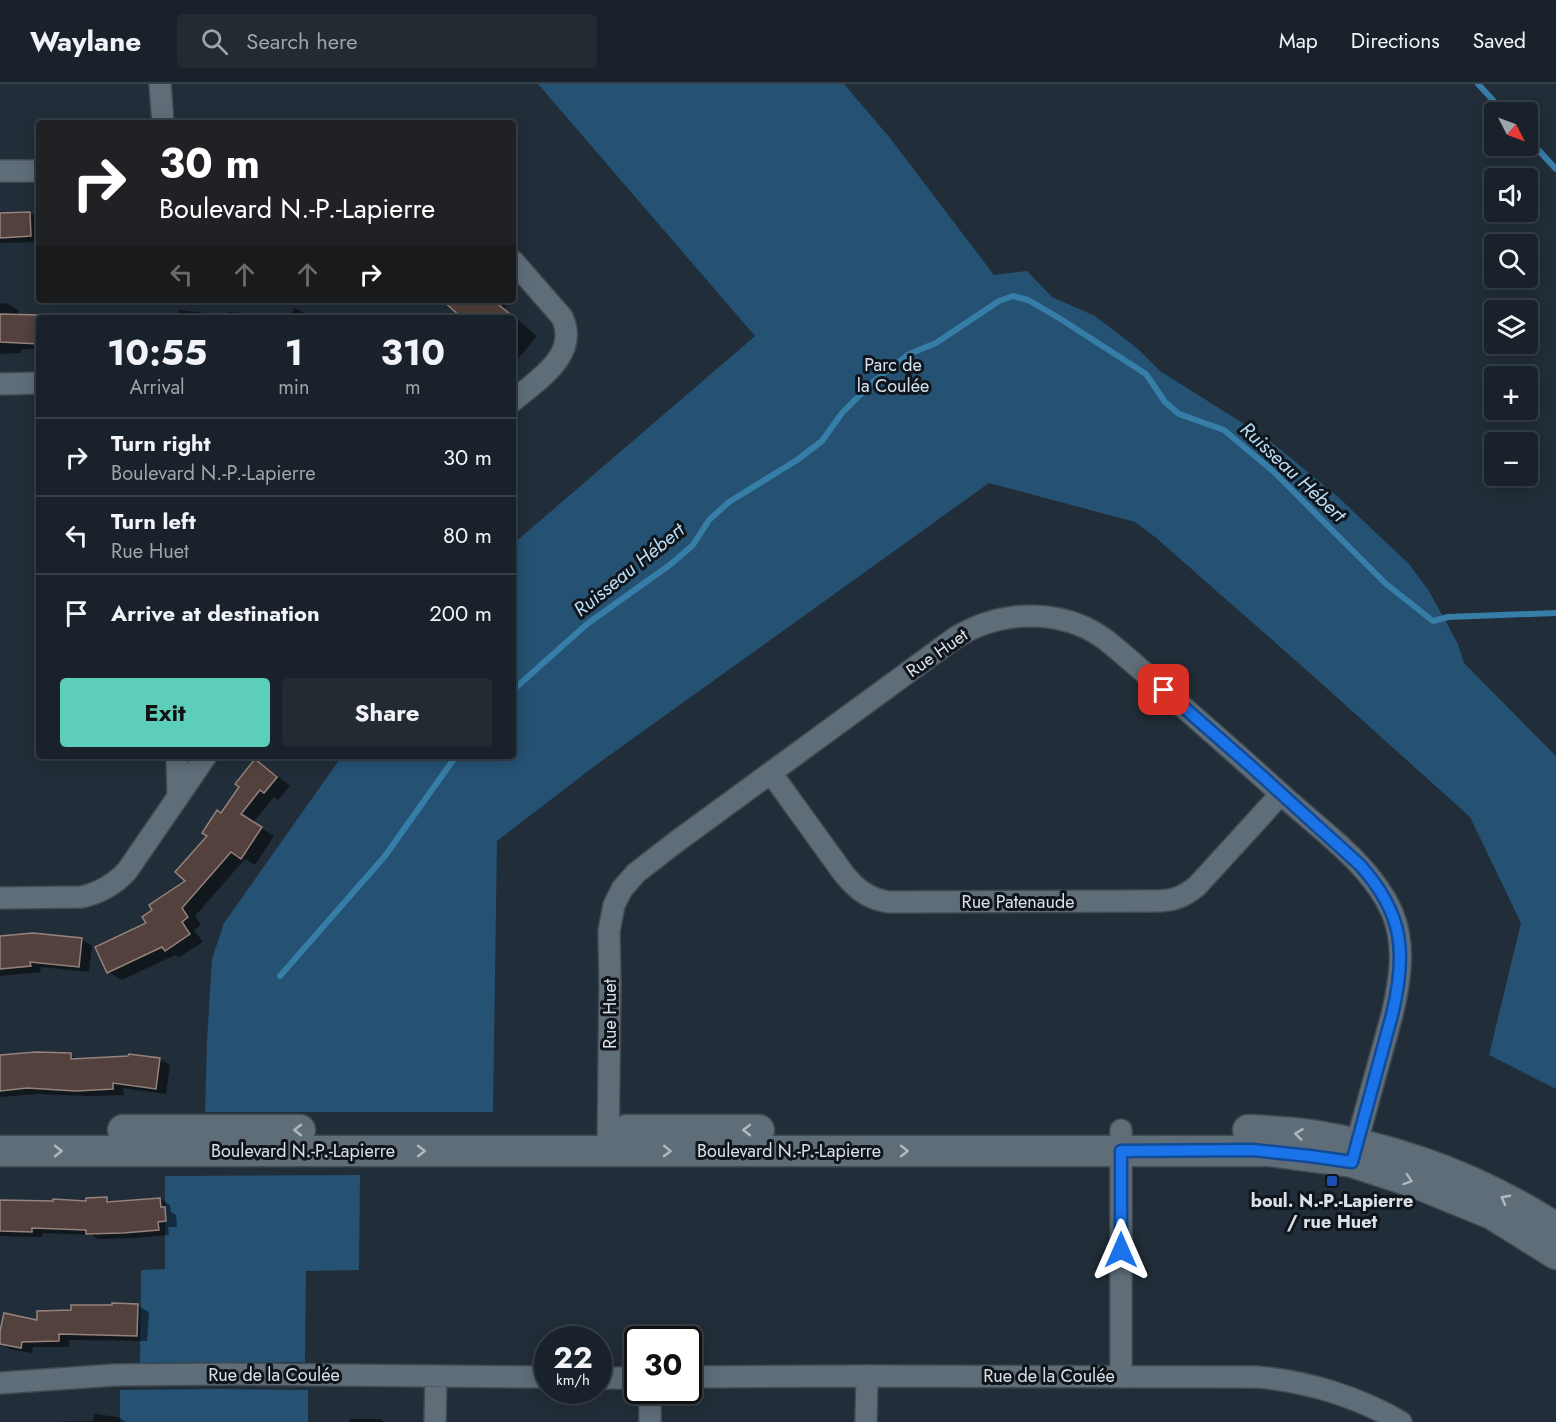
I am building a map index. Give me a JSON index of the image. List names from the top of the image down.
{
  "streets": {
    "street": [
      "Rue Huet",
      "Rue Patenaude",
      "Boulevard N.-P.-Lapierre",
      "Rue de la Coulée"
    ]
  },
  "crossings": [
    ["Rue Huet", "Rue Patenaude"],
    ["Rue Huet", "Boulevard N.-P.-Lapierre"]
  ],
  "water": ["Ruisseau Hébert"],
  "parks": ["Parc de la Coulée"],
  "places": {
    "transit": ["boul. N.-P.-Lapierre / rue Huet"]
  },
  "north": "bottom right",
  "page": {
    "header": "Waylane",
    "search": "Search here",
    "nav": ["Map", "Directions", "Saved"],
    "map_buttons": ["+", "−"],
    "turn": ["30 m", "Boulevard N.-P.-Lapierre"],
    "eta": [
      "10:55",
      "Arrival",
      "1",
      "min",
      "310",
      "m"
    ],
    "list": [
      {
        "name": "Turn right",
        "note": "Boulevard N.-P.-Lapierre",
        "value": "30 m"
      },
      {
        "name": "Turn left",
        "note": "Rue Huet",
        "value": "80 m"
      },
      {
        "name": "Arrive at destination",
        "value": "200 m"
      }
    ],
    "buttons": ["Exit", "Share"],
    "speed": "22 km/h",
    "limit": "30"
  }
}
